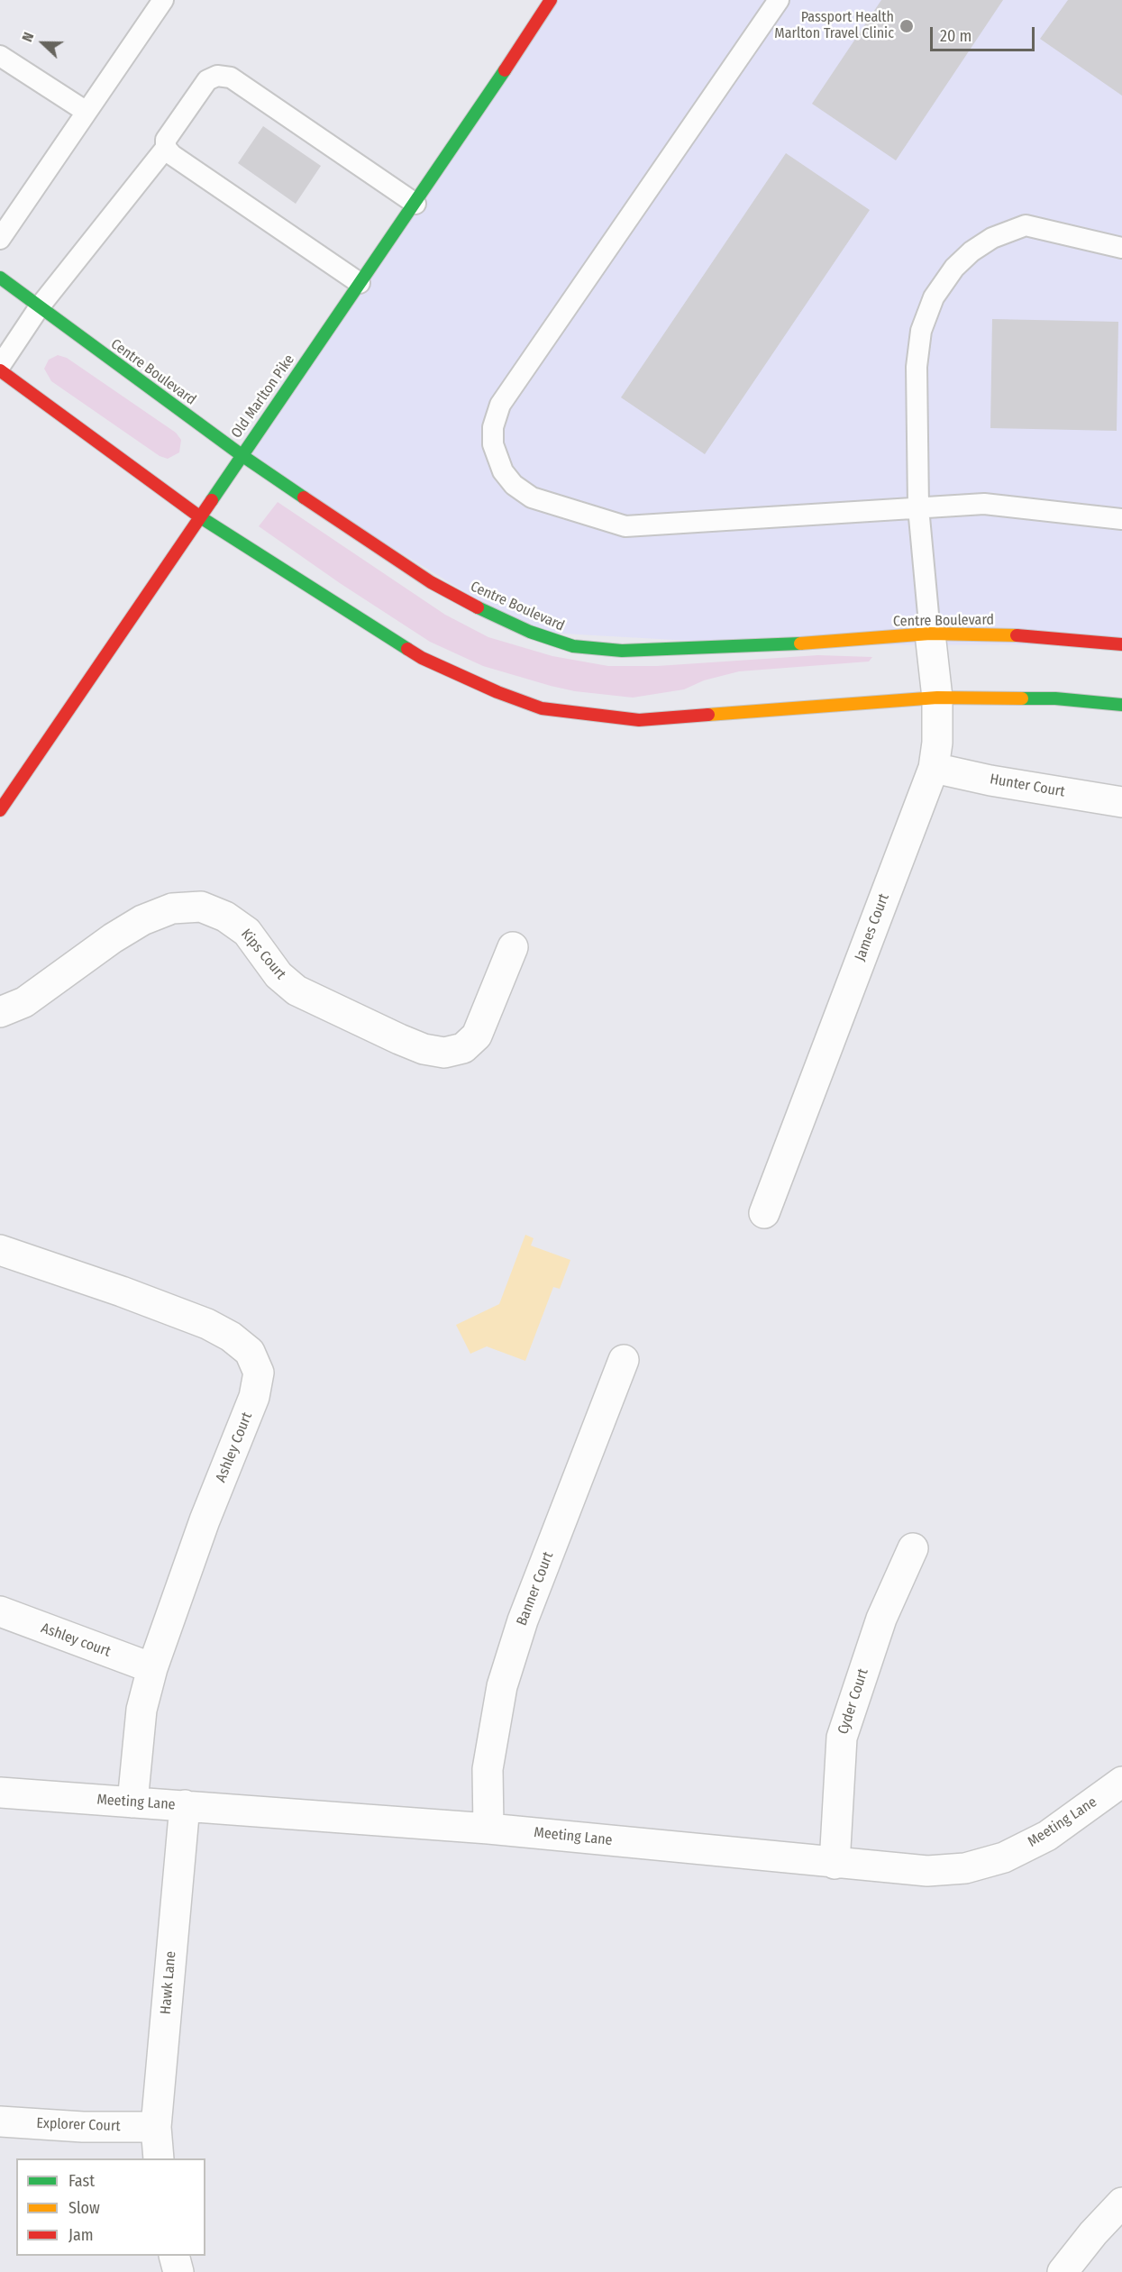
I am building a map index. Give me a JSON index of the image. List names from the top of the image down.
{
  "streets": {
    "street": [
      "Centre Boulevard",
      "Old Marlton Pike",
      "Hunter Court",
      "James Court",
      "Kips Court",
      "Ashley Court",
      "Banner Court",
      "Ashley court",
      "Cyder Court",
      "Meeting Lane",
      "Hawk Lane",
      "Explorer Court"
    ]
  },
  "crossings": [
    ["Centre Boulevard", "Old Marlton Pike"],
    ["Centre Boulevard", "James Court"],
    ["Hunter Court", "James Court"],
    ["Ashley Court", "Ashley court"],
    ["Ashley Court", "Meeting Lane"],
    ["Banner Court", "Meeting Lane"],
    ["Cyder Court", "Meeting Lane"],
    ["Meeting Lane", "Hawk Lane"],
    ["Hawk Lane", "Explorer Court"]
  ],
  "places": ["Passport Health Marlton Travel Clinic"],
  "legend": ["Fast", "Slow", "Jam"],
  "scale_bar": "20 m",
  "north": "left"
}
